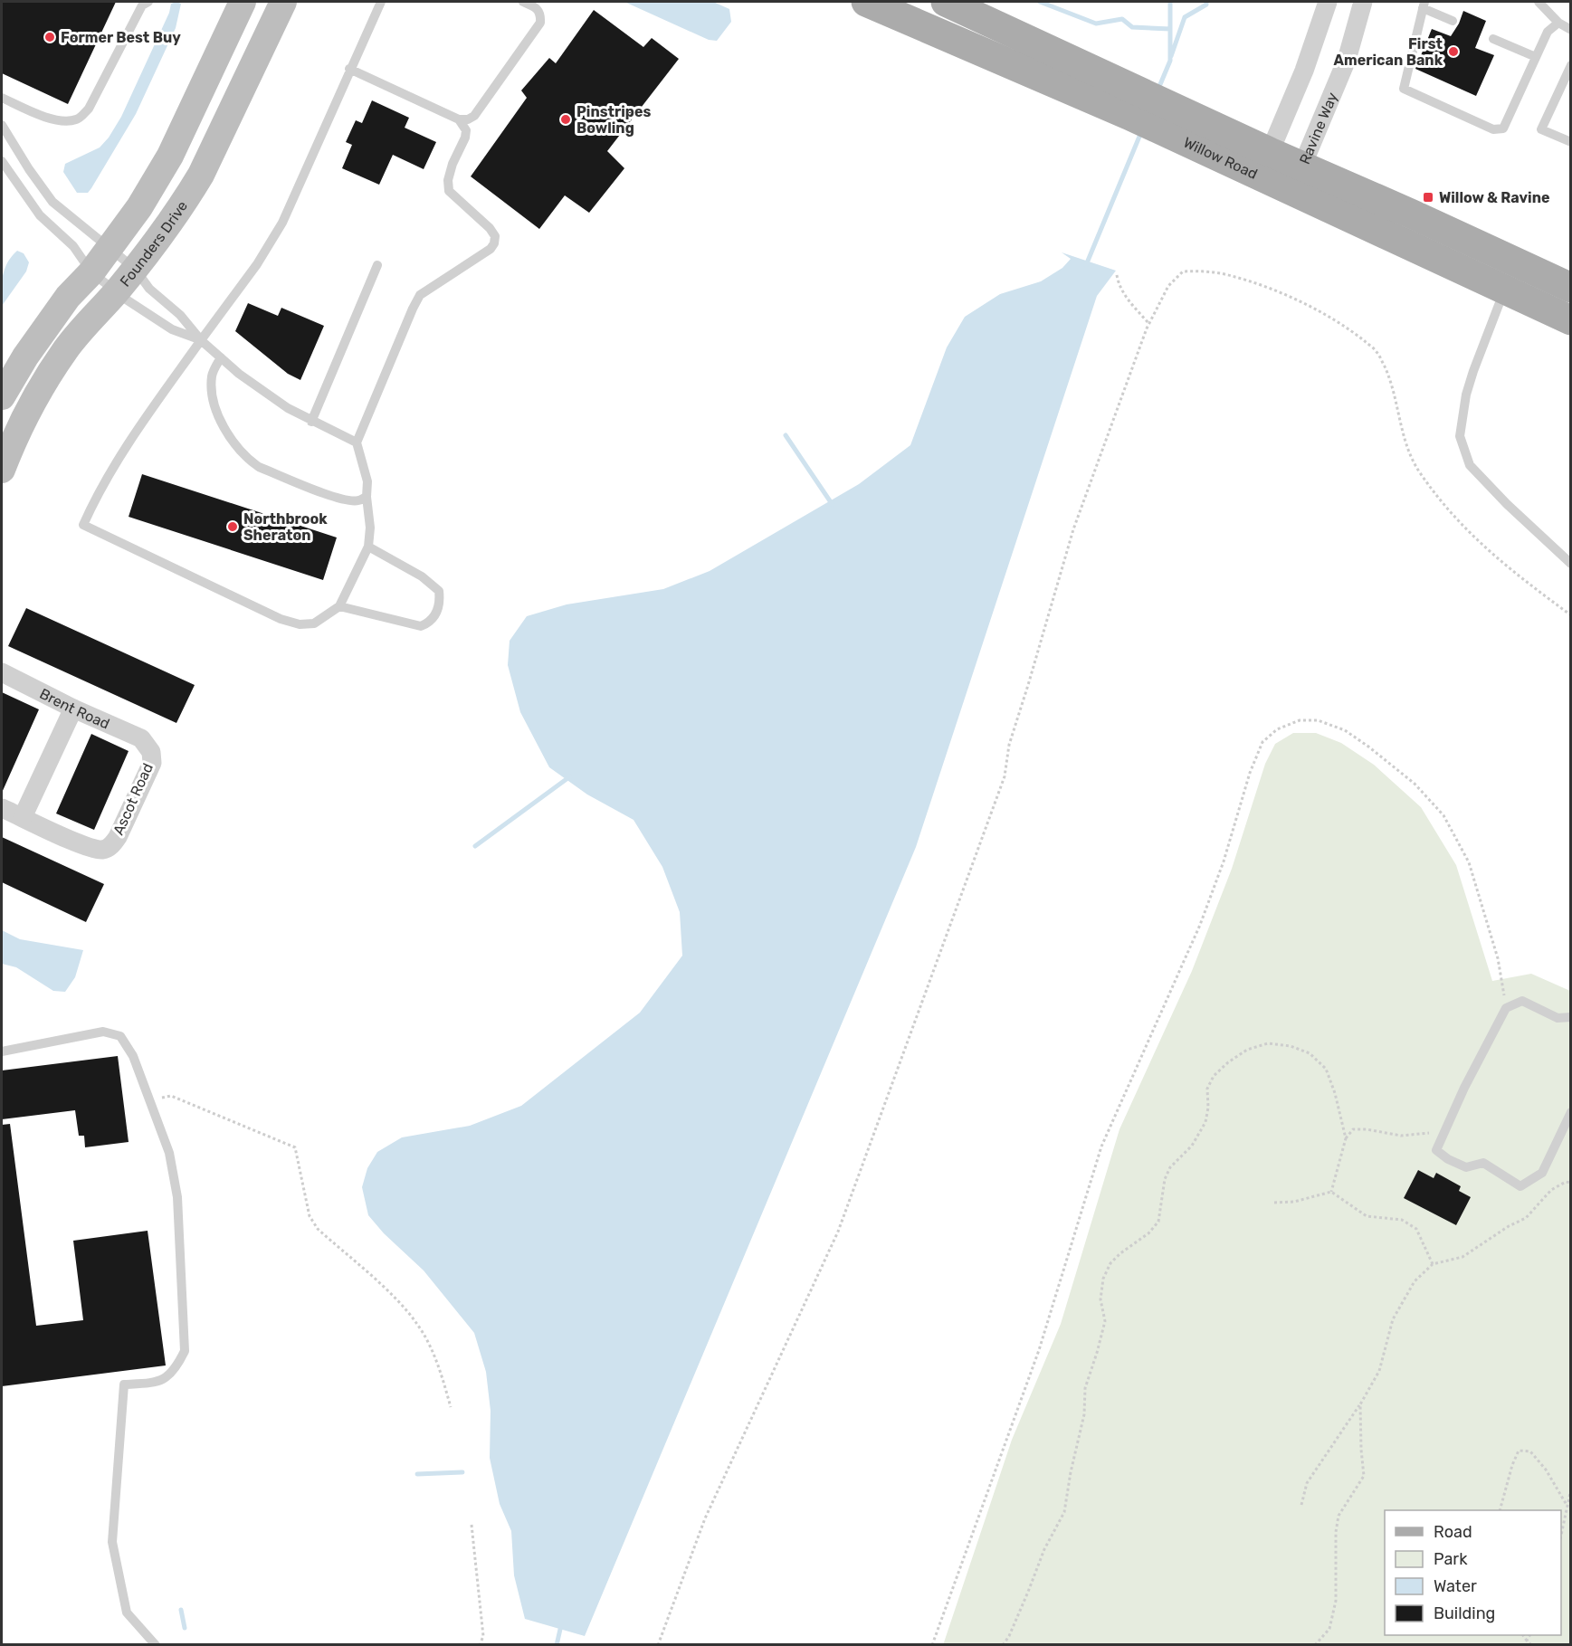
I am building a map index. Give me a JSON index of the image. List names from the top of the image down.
{
  "streets": {
    "main road": ["Willow Road", "Founders Drive"],
    "street": ["Ravine Way", "Brent Road", "Ascot Road"]
  },
  "crossings": [
    ["Ravine Way", "Willow Road"],
    ["Brent Road", "Ascot Road"]
  ],
  "places": {
    "other": [
      "Former Best Buy",
      "First American Bank",
      "Pinstripes Bowling",
      "Northbrook Sheraton"
    ],
    "transit": ["Willow & Ravine"]
  },
  "legend": [
    "Road",
    "Park",
    "Water",
    "Building"
  ]
}
